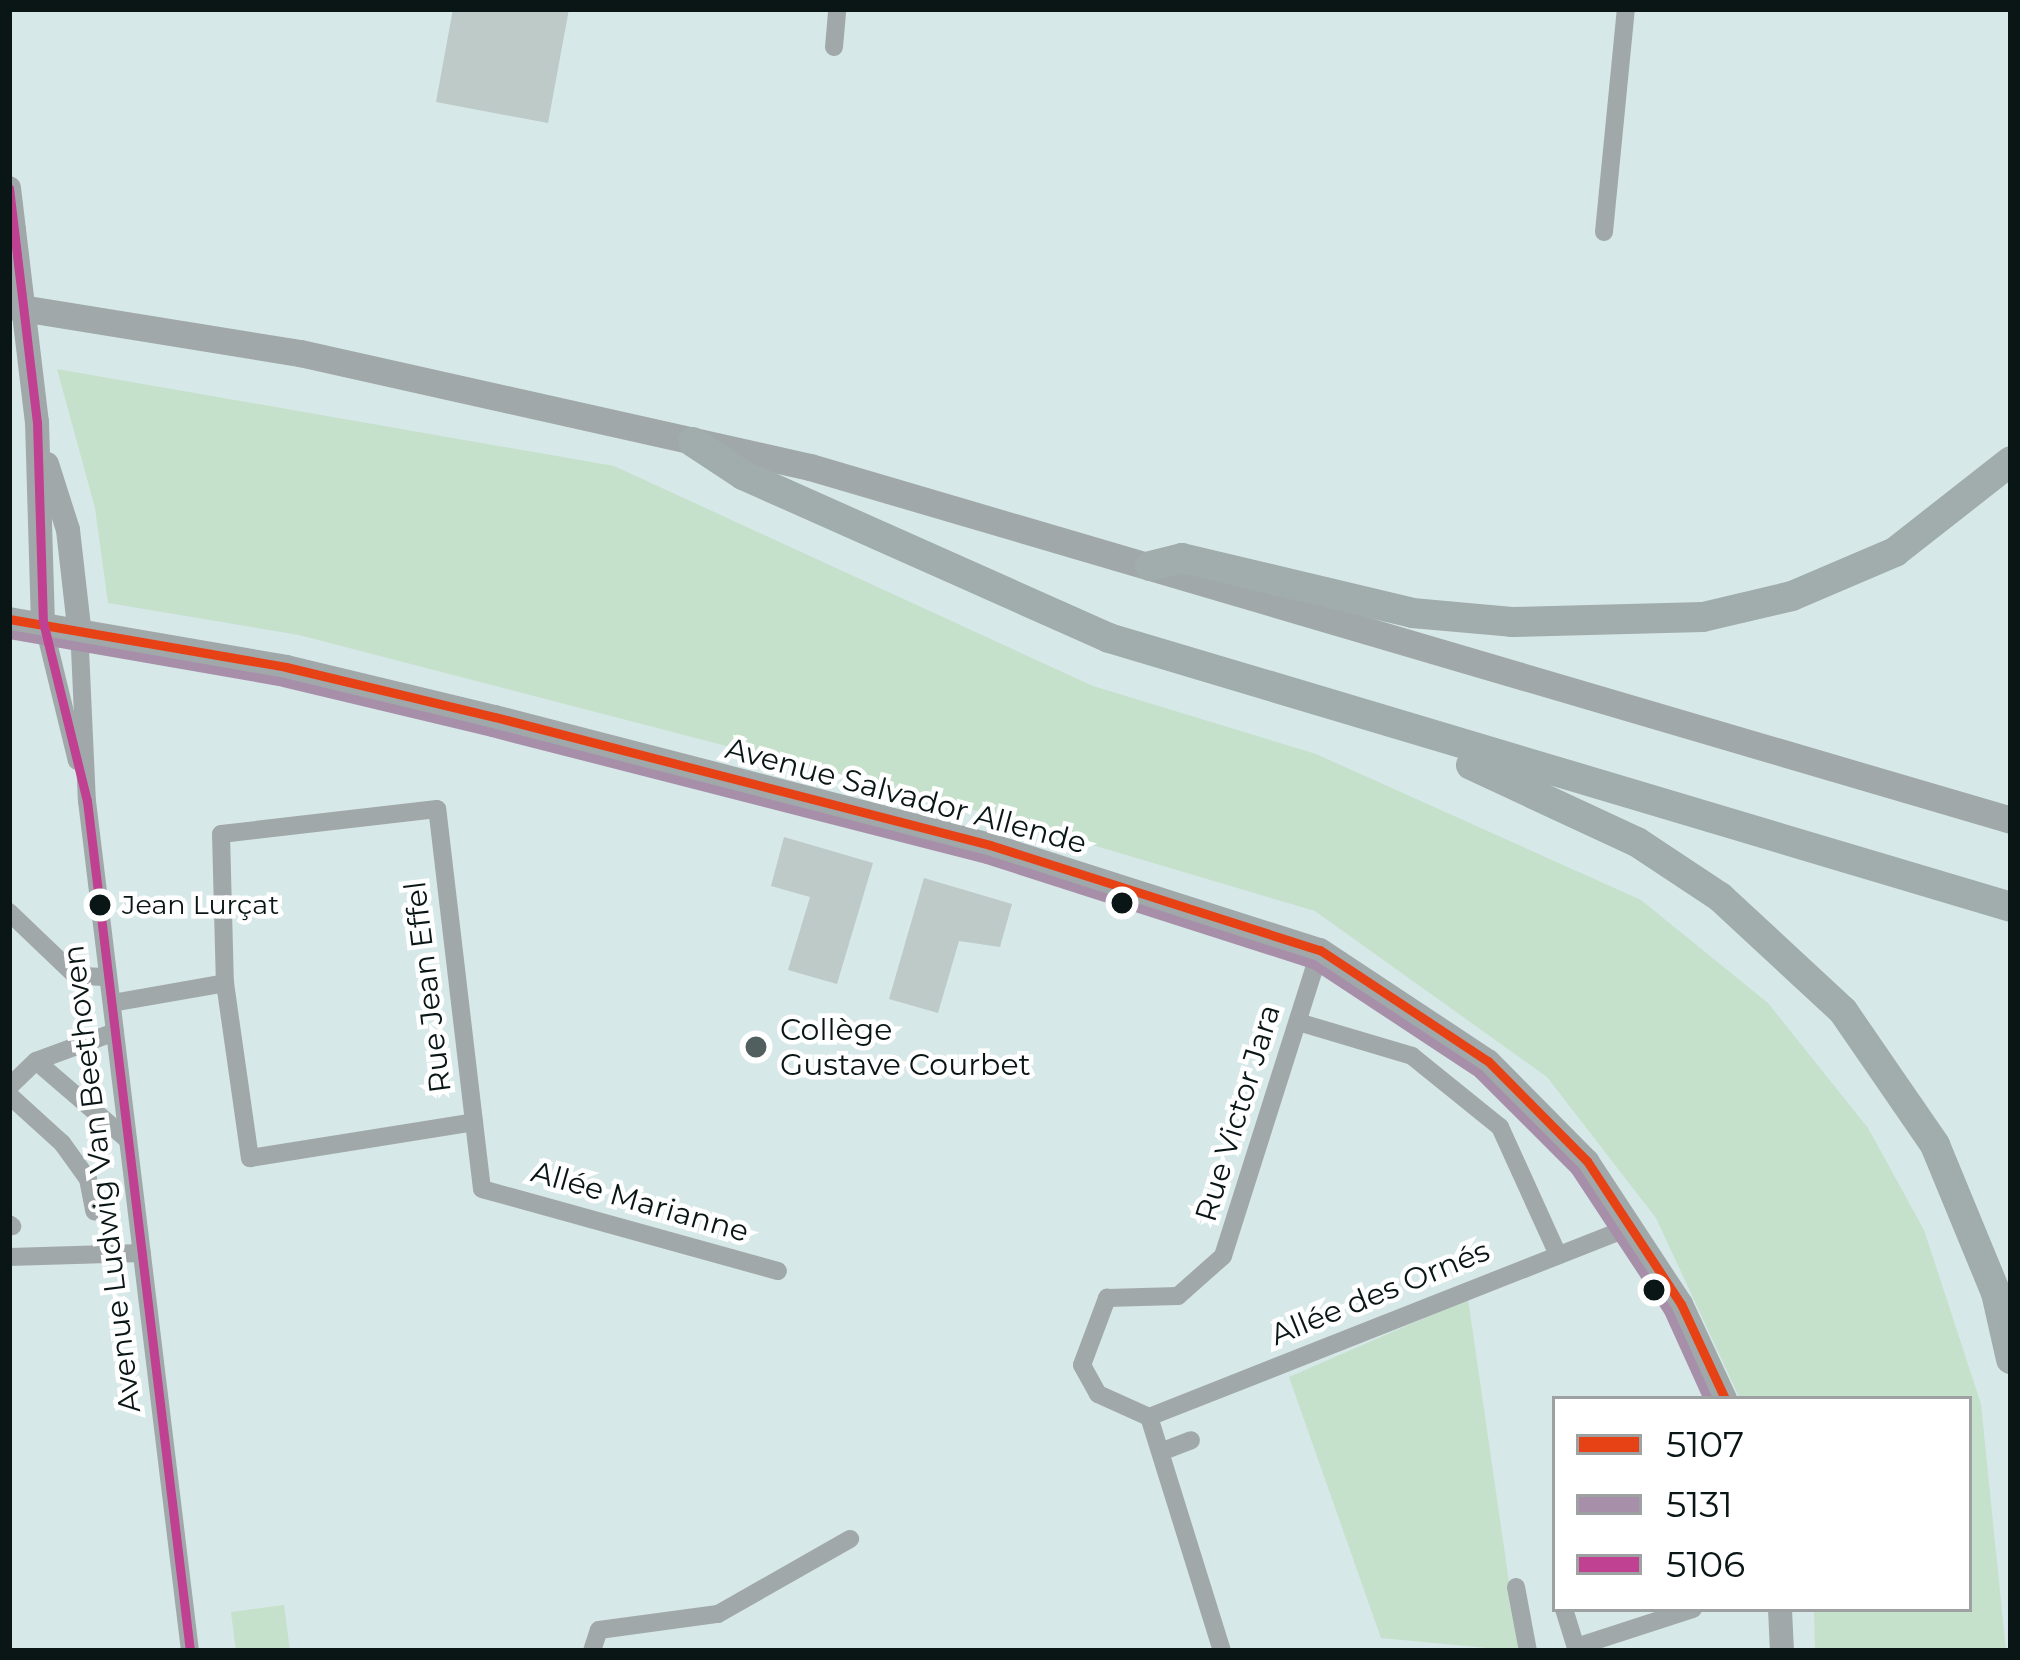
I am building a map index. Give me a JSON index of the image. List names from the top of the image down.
{
  "streets": {
    "street": [
      "Avenue Salvador Allende",
      "Rue Jean Effel",
      "Rue Victor Jara",
      "Avenue Ludwig Van Beethoven",
      "Allée Marianne",
      "Allée des Ornés"
    ]
  },
  "crossings": [
    ["Avenue Salvador Allende", "Rue Victor Jara"],
    ["Avenue Salvador Allende", "Avenue Ludwig Van Beethoven"],
    ["Avenue Salvador Allende", "Allée des Ornés"],
    ["Rue Jean Effel", "Allée Marianne"],
    ["Rue Victor Jara", "Allée des Ornés"]
  ],
  "places": ["Jean Lurçat", "Collège Gustave Courbet"],
  "lines": ["transit line 5106", "transit line 5107", "transit line 5131"],
  "legend": ["5107", "5131", "5106"]
}
